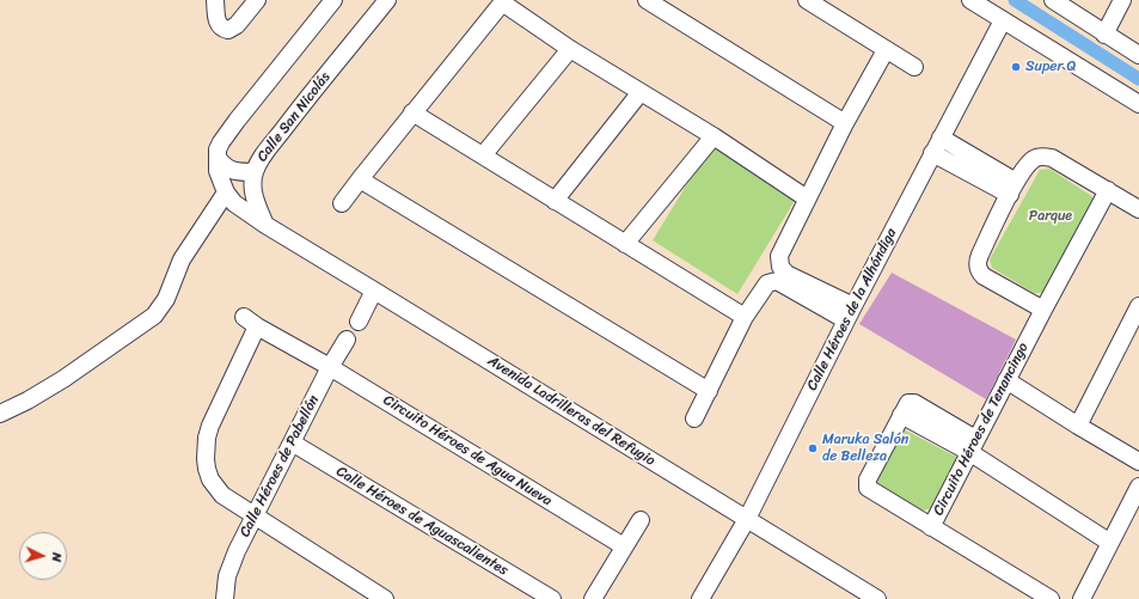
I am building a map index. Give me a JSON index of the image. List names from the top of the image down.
{
  "streets": {
    "street": [
      "Calle San Nicolás",
      "Calle Héroes de la Alhóndiga",
      "Avenida Ladrilleras del Refugio",
      "Circuito Héroes de Tenancingo",
      "Circuito Héroes de Agua Nueva",
      "Calle Héroes de Pabellón",
      "Calle Héroes de Aguascalientes"
    ]
  },
  "crossings": [
    ["Calle San Nicolás", "Avenida Ladrilleras del Refugio"],
    ["Calle Héroes de la Alhóndiga", "Avenida Ladrilleras del Refugio"],
    ["Circuito Héroes de Agua Nueva", "Calle Héroes de Pabellón"],
    ["Calle Héroes de Pabellón", "Calle Héroes de Aguascalientes"]
  ],
  "parks": ["Parque"],
  "places": ["Super Q", "Maruka Salón de Belleza"],
  "north": "right"
}
